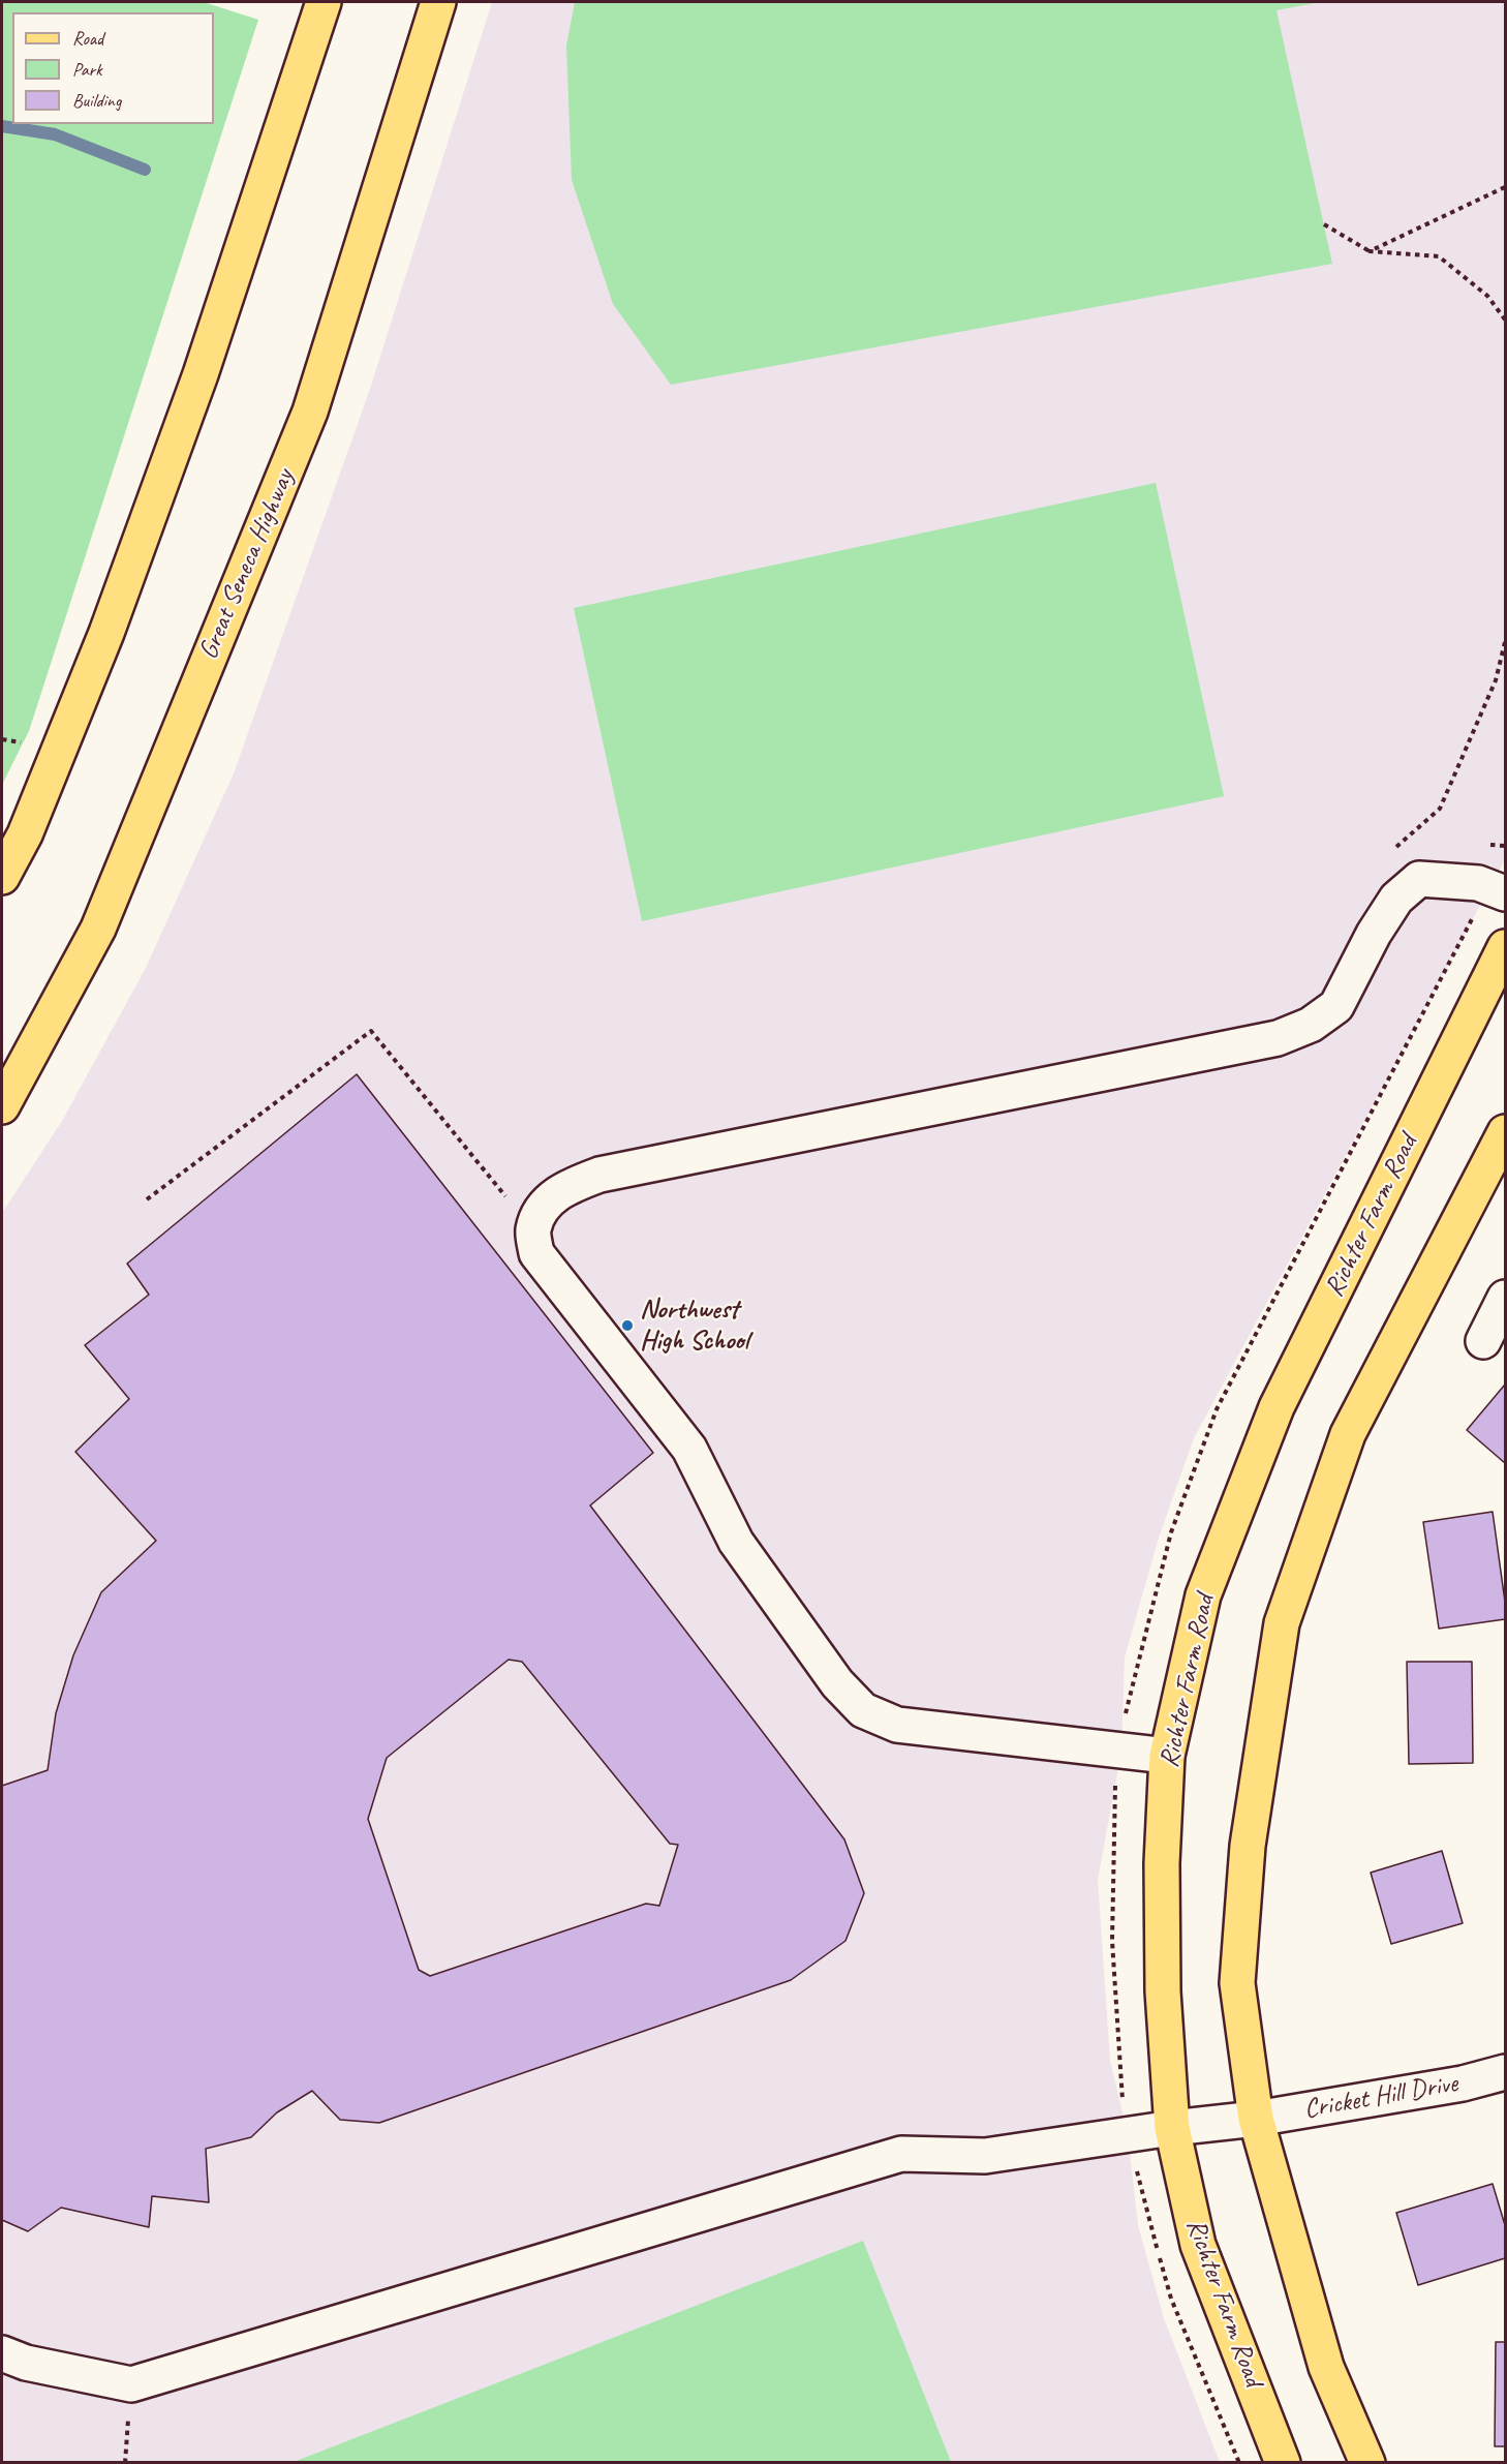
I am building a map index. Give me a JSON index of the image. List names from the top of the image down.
{
  "streets": {
    "main road": ["Great Seneca Highway", "Richter Farm Road"],
    "street": ["Cricket Hill Drive"]
  },
  "crossings": [
    ["Richter Farm Road", "Cricket Hill Drive"]
  ],
  "places": ["Northwest High School"],
  "legend": ["Road", "Park", "Building"]
}
